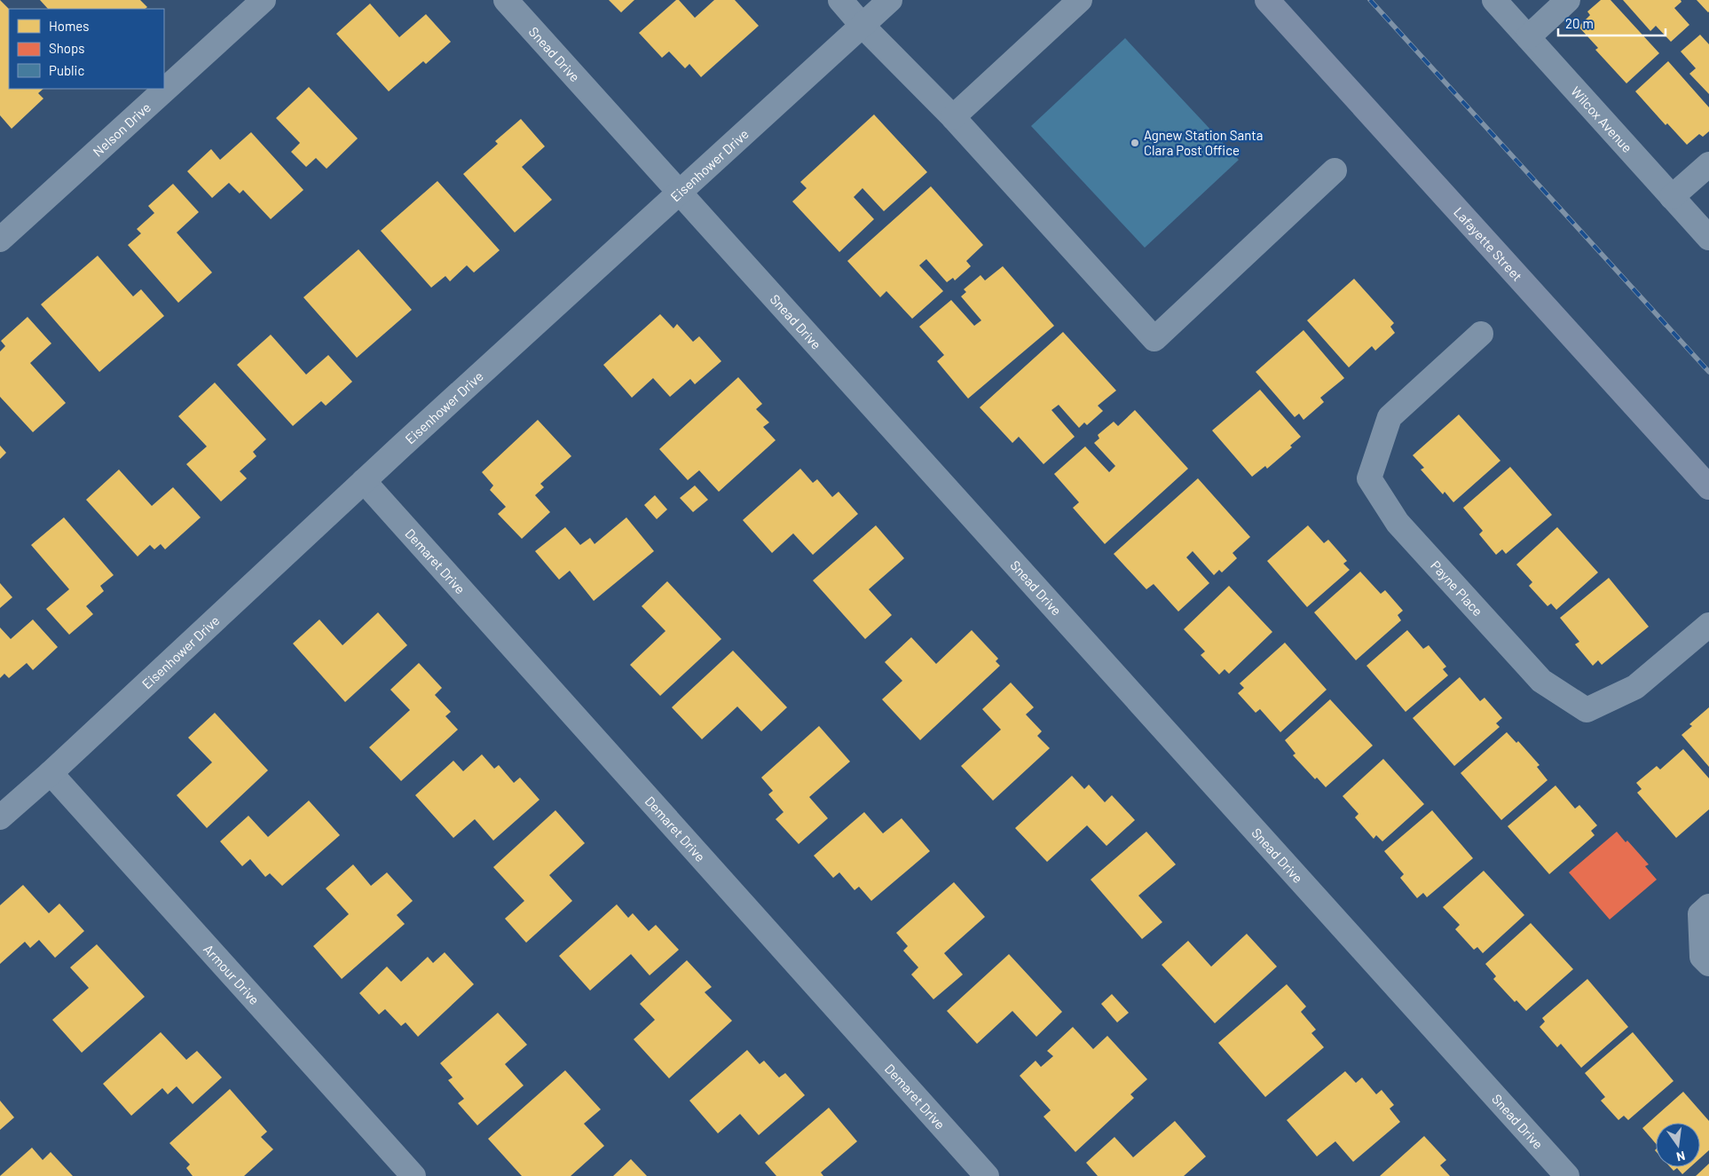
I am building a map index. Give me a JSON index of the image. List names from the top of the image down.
{
  "streets": {
    "main road": ["Lafayette Street"],
    "street": [
      "Snead Drive",
      "Wilcox Avenue",
      "Nelson Drive",
      "Eisenhower Drive",
      "Demaret Drive",
      "Payne Place",
      "Armour Drive"
    ]
  },
  "crossings": [
    ["Snead Drive", "Eisenhower Drive"],
    ["Eisenhower Drive", "Demaret Drive"],
    ["Eisenhower Drive", "Armour Drive"]
  ],
  "places": ["Agnew Station Santa Clara Post Office"],
  "legend": ["Homes", "Shops", "Public"],
  "scale_bar": "20 m",
  "north": "bottom"
}
